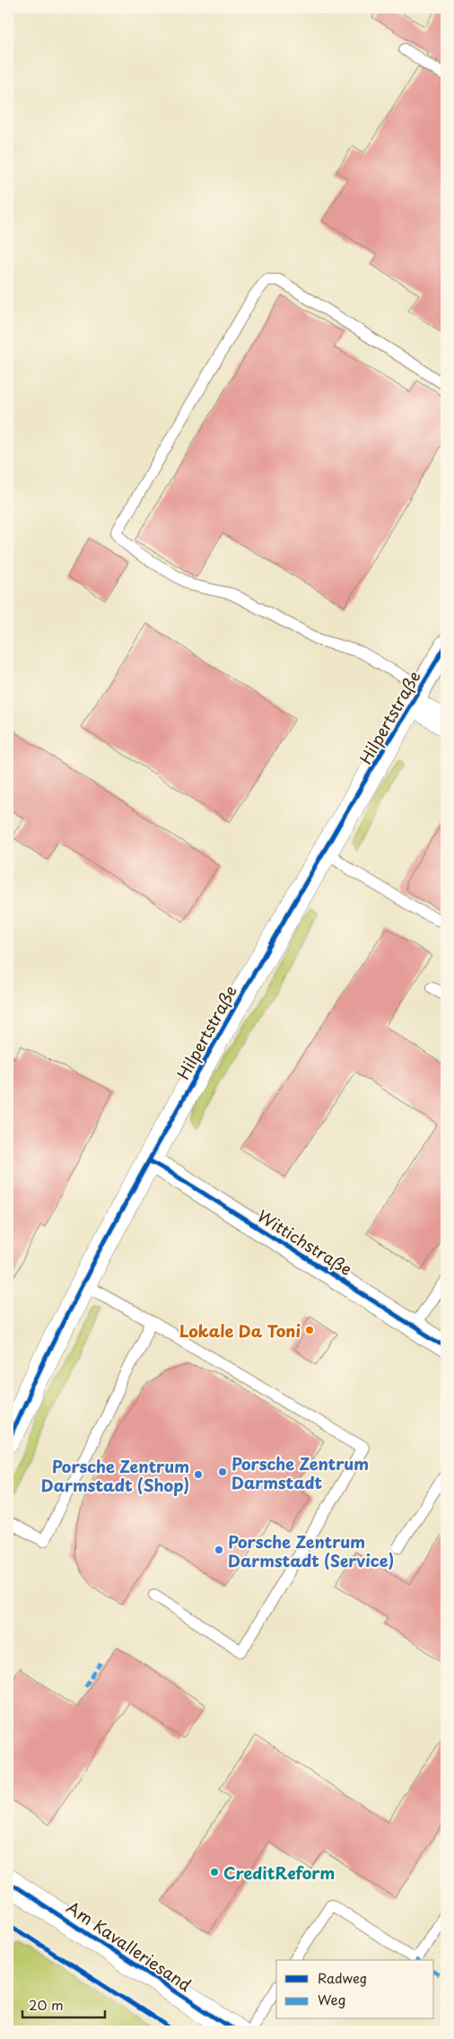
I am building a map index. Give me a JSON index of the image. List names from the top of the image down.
{
  "streets": {
    "main road": ["Hilpertstraße", "Am Kavalleriesand"],
    "street": ["Wittichstraße"]
  },
  "crossings": [
    ["Hilpertstraße", "Wittichstraße"]
  ],
  "places": [
    "Lokale Da Toni",
    "Porsche Zentrum Darmstadt",
    "Porsche Zentrum Darmstadt (Shop)",
    "Porsche Zentrum Darmstadt (Service)",
    "CreditReform"
  ],
  "legend": ["Radweg", "Weg"],
  "scale_bar": "20 m"
}
